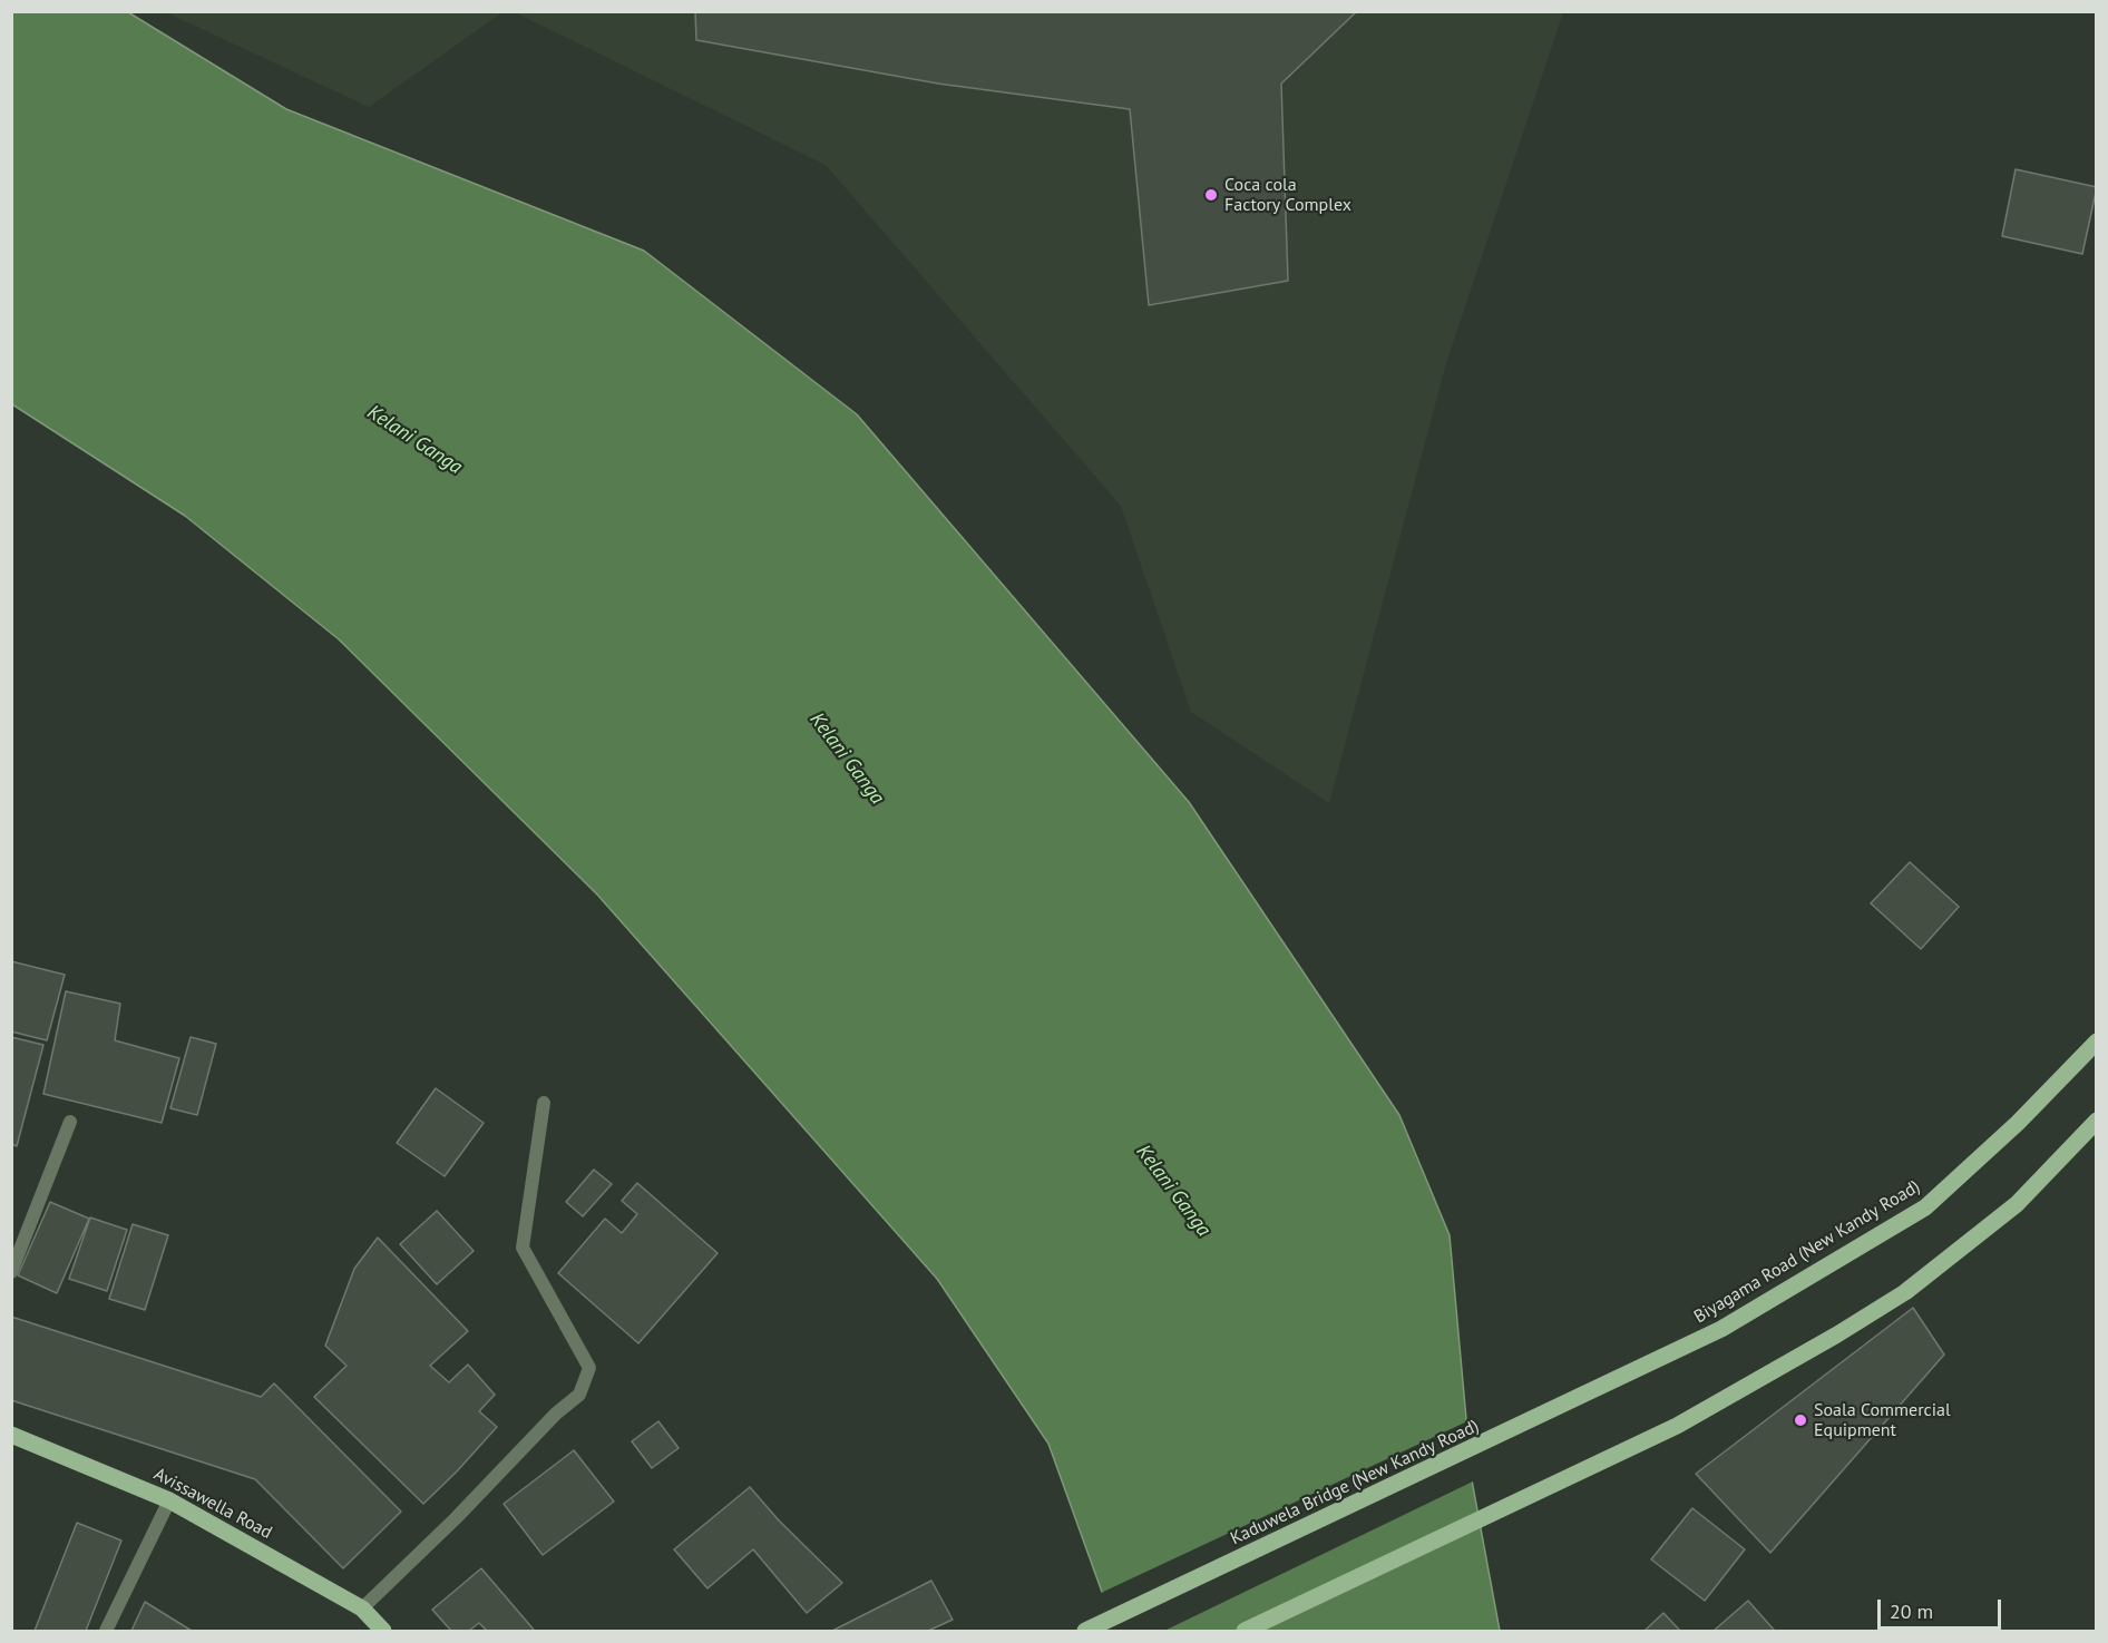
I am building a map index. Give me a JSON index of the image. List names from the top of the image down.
{
  "streets": {
    "main road": ["Biyagama Road (New Kandy Road)", "Kaduwela Bridge (New Kandy Road)", "Avissawella Road"]
  },
  "crossings": [
    ["Biyagama Road (New Kandy Road)", "Kaduwela Bridge (New Kandy Road)"]
  ],
  "water": ["Kelani Ganga"],
  "places": ["Coca cola Factory Complex", "Soala Commercial Equipment"],
  "scale_bar": "20 m"
}
